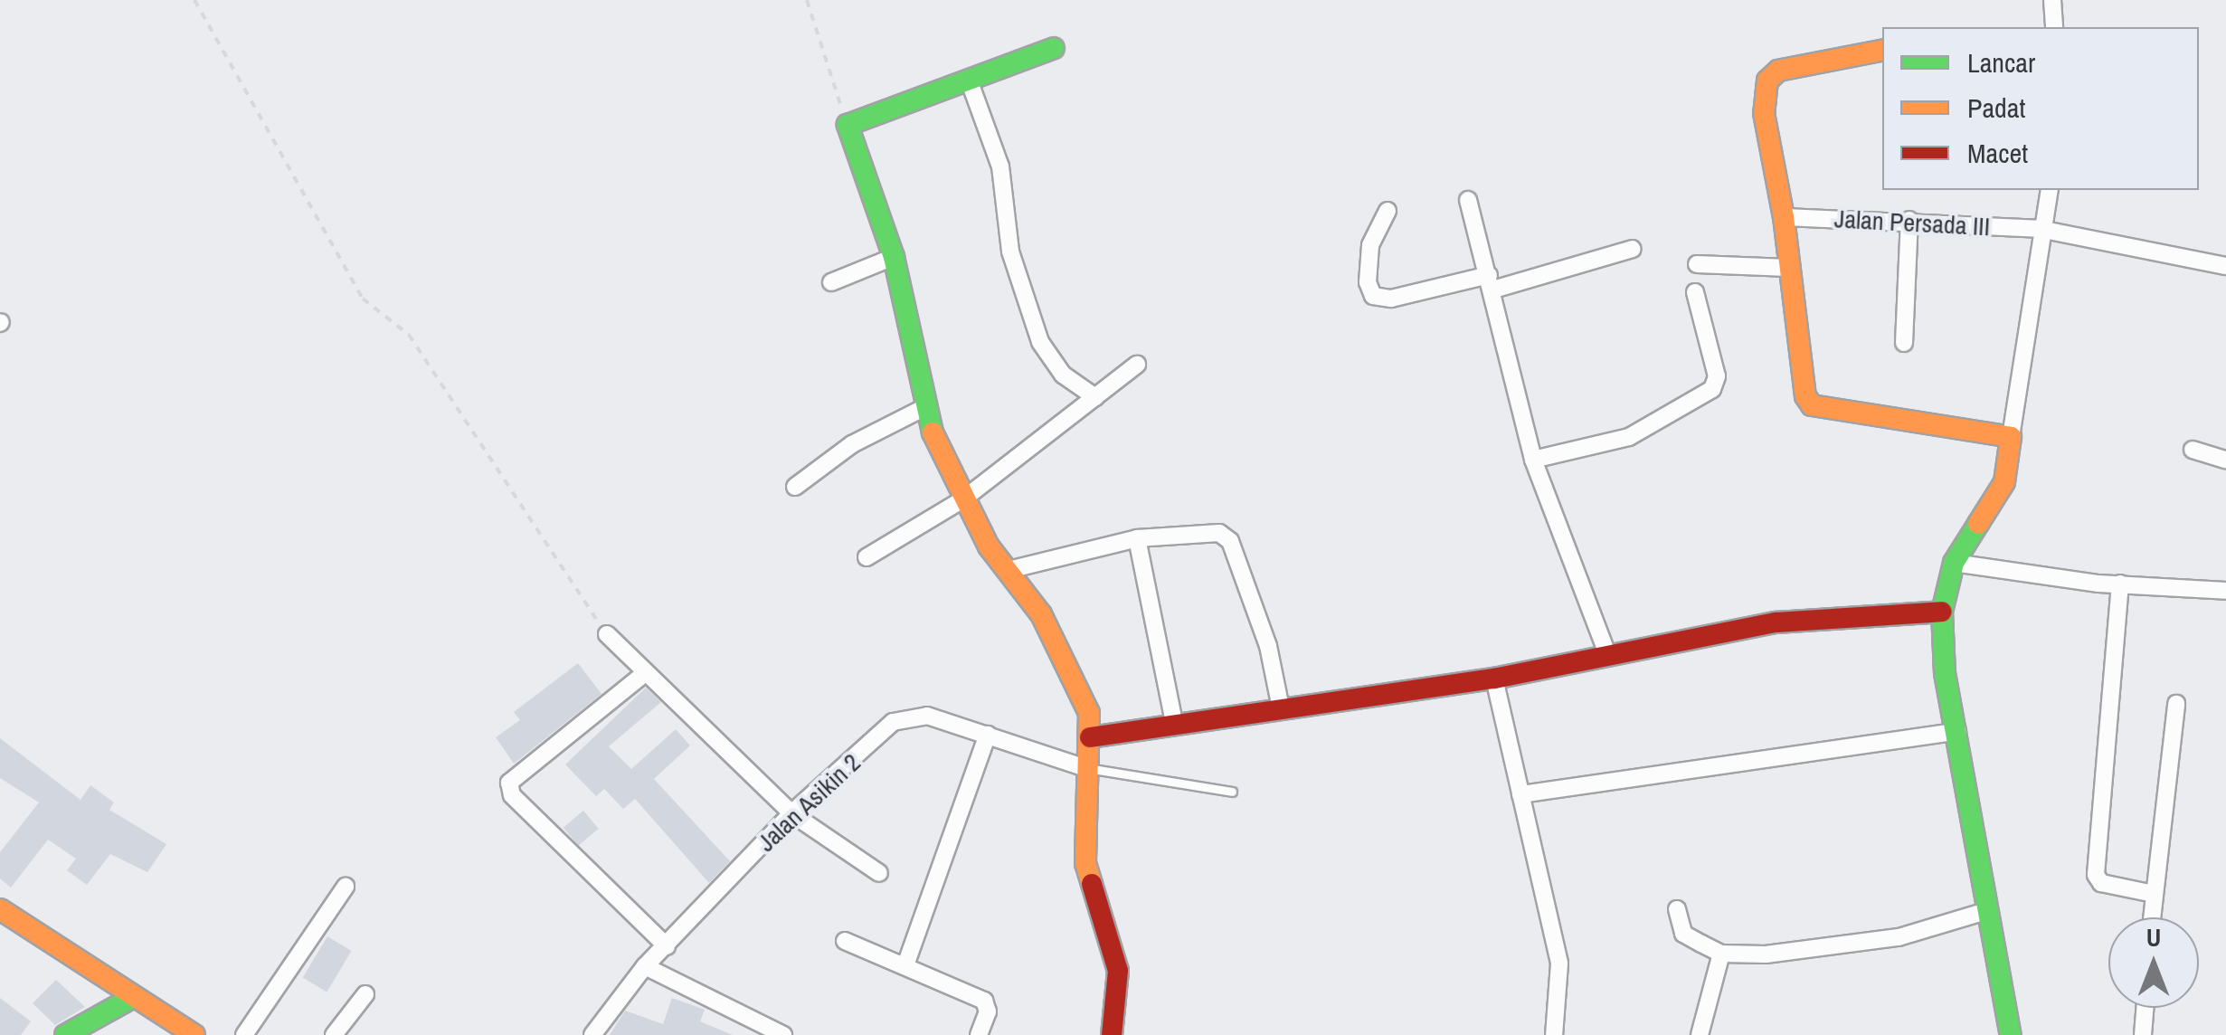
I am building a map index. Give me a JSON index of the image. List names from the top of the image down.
{
  "streets": {
    "street": ["Jalan Persada III", "Jalan Asikin 2"]
  },
  "legend": ["Lancar", "Padat", "Macet"],
  "north": "top"
}
